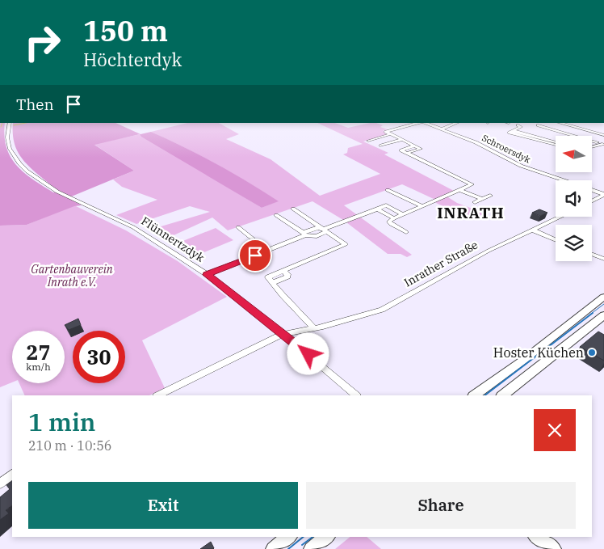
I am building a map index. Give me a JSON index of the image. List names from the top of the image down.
{
  "streets": {
    "street": ["Schroersdyk", "Flünnertzdyk", "Inrather Straße"]
  },
  "crossings": [
    ["Flünnertzdyk", "Inrather Straße"]
  ],
  "districts": ["INRATH"],
  "parks": ["Gartenbauverein Inrath e.V."],
  "places": ["Hoster Küchen"],
  "north": "left",
  "page": {
    "turn": ["150 m", "Höchterdyk"],
    "then": "Then",
    "speed": "27 km/h",
    "limit": "30",
    "heading": ["1 min", "210 m · 10:56"],
    "buttons": ["Exit", "Share"]
  }
}
